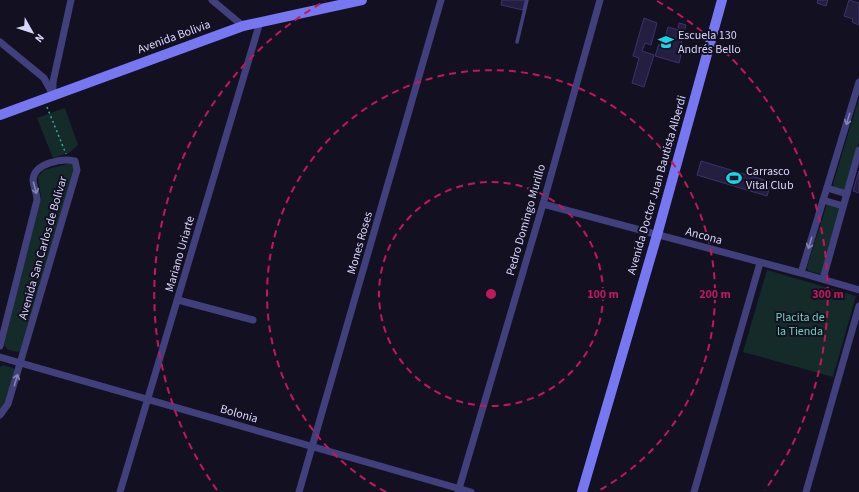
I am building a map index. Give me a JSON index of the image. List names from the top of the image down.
{
  "streets": {
    "street": [
      "Avenida Bolivia",
      "Avenida Doctor Juan Bautista Alberdi",
      "Pedro Domingo Murillo",
      "Ancona",
      "Mones Roses",
      "Avenida San Carlos de Bolívar",
      "Mariano Uriarte",
      "Bolonia"
    ]
  },
  "crossings": [
    ["Avenida Bolivia", "Mariano Uriarte"],
    ["Avenida Doctor Juan Bautista Alberdi", "Ancona"],
    ["Pedro Domingo Murillo", "Ancona"],
    ["Pedro Domingo Murillo", "Bolonia"],
    ["Mones Roses", "Bolonia"],
    ["Avenida San Carlos de Bolívar", "Bolonia"],
    ["Mariano Uriarte", "Bolonia"]
  ],
  "parks": ["Placita de la Tienda"],
  "places": {
    "school or university": ["Escuela 130 Andrés Bello"],
    "sports": ["Carrasco Vital Club"]
  },
  "north": "bottom right",
  "rings": ["100 m", "200 m", "300 m"]
}
